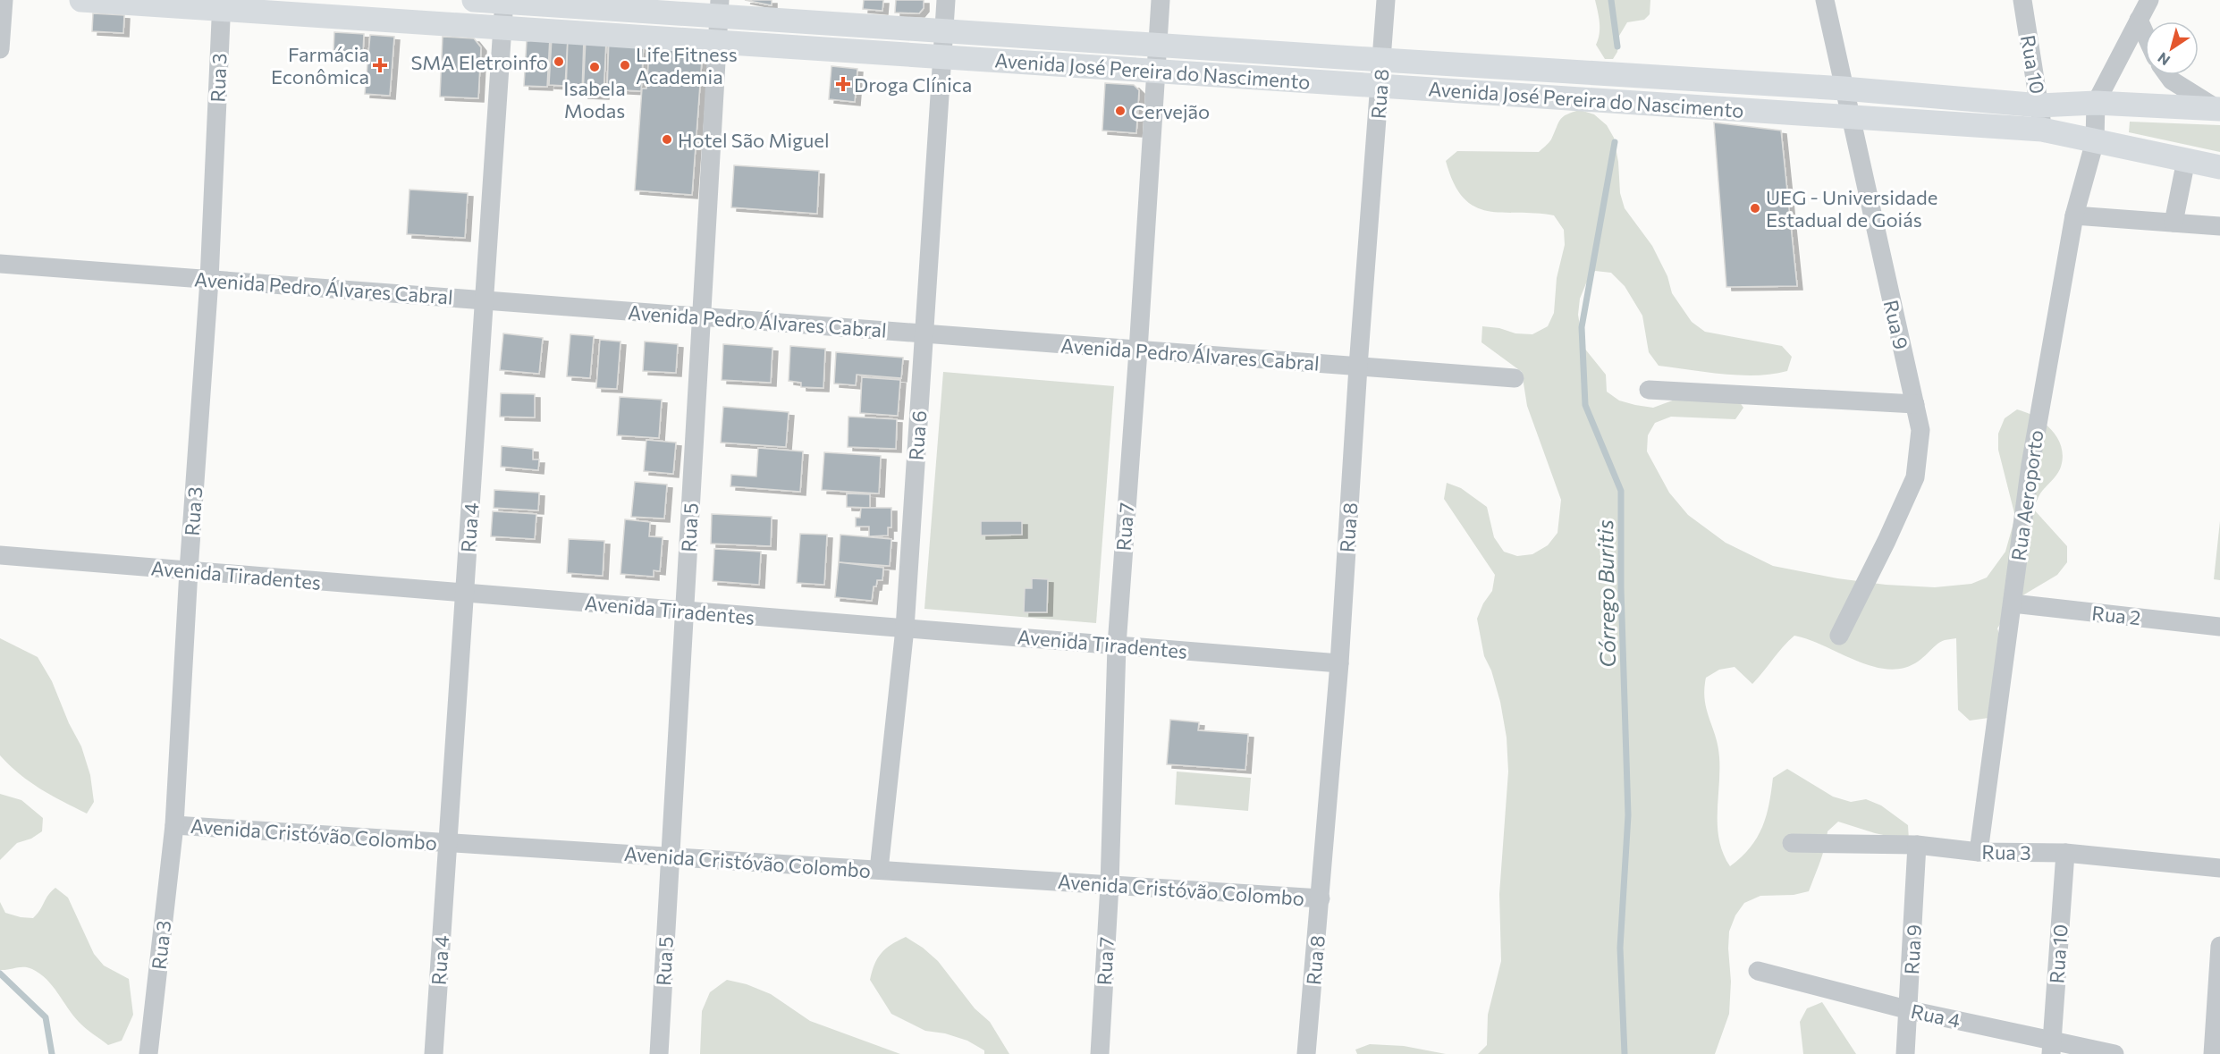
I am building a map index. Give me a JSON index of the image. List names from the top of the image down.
{
  "streets": {
    "main road": ["Avenida José Pereira do Nascimento"],
    "street": [
      "Rua 10",
      "Rua 3",
      "Rua 8",
      "Avenida Pedro Álvares Cabral",
      "Rua 9",
      "Rua 6",
      "Rua Aeroporto",
      "Rua 7",
      "Rua 4",
      "Rua 5",
      "Avenida Tiradentes",
      "Rua 2",
      "Avenida Cristóvão Colombo"
    ]
  },
  "crossings": [
    ["Rua 10", "Avenida José Pereira do Nascimento"],
    ["Rua 10", "Rua 3"],
    ["Rua 10", "Rua 4"],
    ["Avenida José Pereira do Nascimento", "Rua 3"],
    ["Avenida José Pereira do Nascimento", "Rua 8"],
    ["Avenida José Pereira do Nascimento", "Rua 9"],
    ["Avenida José Pereira do Nascimento", "Rua 6"],
    ["Avenida José Pereira do Nascimento", "Rua Aeroporto"],
    ["Avenida José Pereira do Nascimento", "Rua 7"],
    ["Avenida José Pereira do Nascimento", "Rua 4"],
    ["Avenida José Pereira do Nascimento", "Rua 5"],
    ["Rua 3", "Avenida Pedro Álvares Cabral"],
    ["Rua 3", "Rua 9"],
    ["Rua 3", "Rua Aeroporto"],
    ["Rua 3", "Avenida Tiradentes"],
    ["Rua 3", "Avenida Cristóvão Colombo"],
    ["Rua 8", "Avenida Pedro Álvares Cabral"],
    ["Rua 8", "Avenida Tiradentes"],
    ["Rua 8", "Avenida Cristóvão Colombo"],
    ["Avenida Pedro Álvares Cabral", "Rua 6"],
    ["Avenida Pedro Álvares Cabral", "Rua 7"],
    ["Avenida Pedro Álvares Cabral", "Rua 4"],
    ["Avenida Pedro Álvares Cabral", "Rua 5"],
    ["Rua 9", "Rua 4"],
    ["Rua 6", "Avenida Tiradentes"],
    ["Rua 6", "Avenida Cristóvão Colombo"],
    ["Rua Aeroporto", "Rua 2"],
    ["Rua 7", "Avenida Tiradentes"],
    ["Rua 7", "Avenida Cristóvão Colombo"],
    ["Rua 4", "Avenida Tiradentes"],
    ["Rua 4", "Avenida Cristóvão Colombo"],
    ["Rua 5", "Avenida Tiradentes"],
    ["Rua 5", "Avenida Cristóvão Colombo"]
  ],
  "water": ["Córrego Buritis"],
  "places": {
    "other": [
      "SMA Eletroinfo",
      "Life Fitness Academia",
      "Isabela Modas",
      "Cervejão",
      "Hotel São Miguel",
      "UEG - Universidade Estadual de Goiás"
    ],
    "health": ["Farmácia Econômica", "Droga Clínica"]
  },
  "north": "bottom left"
}
